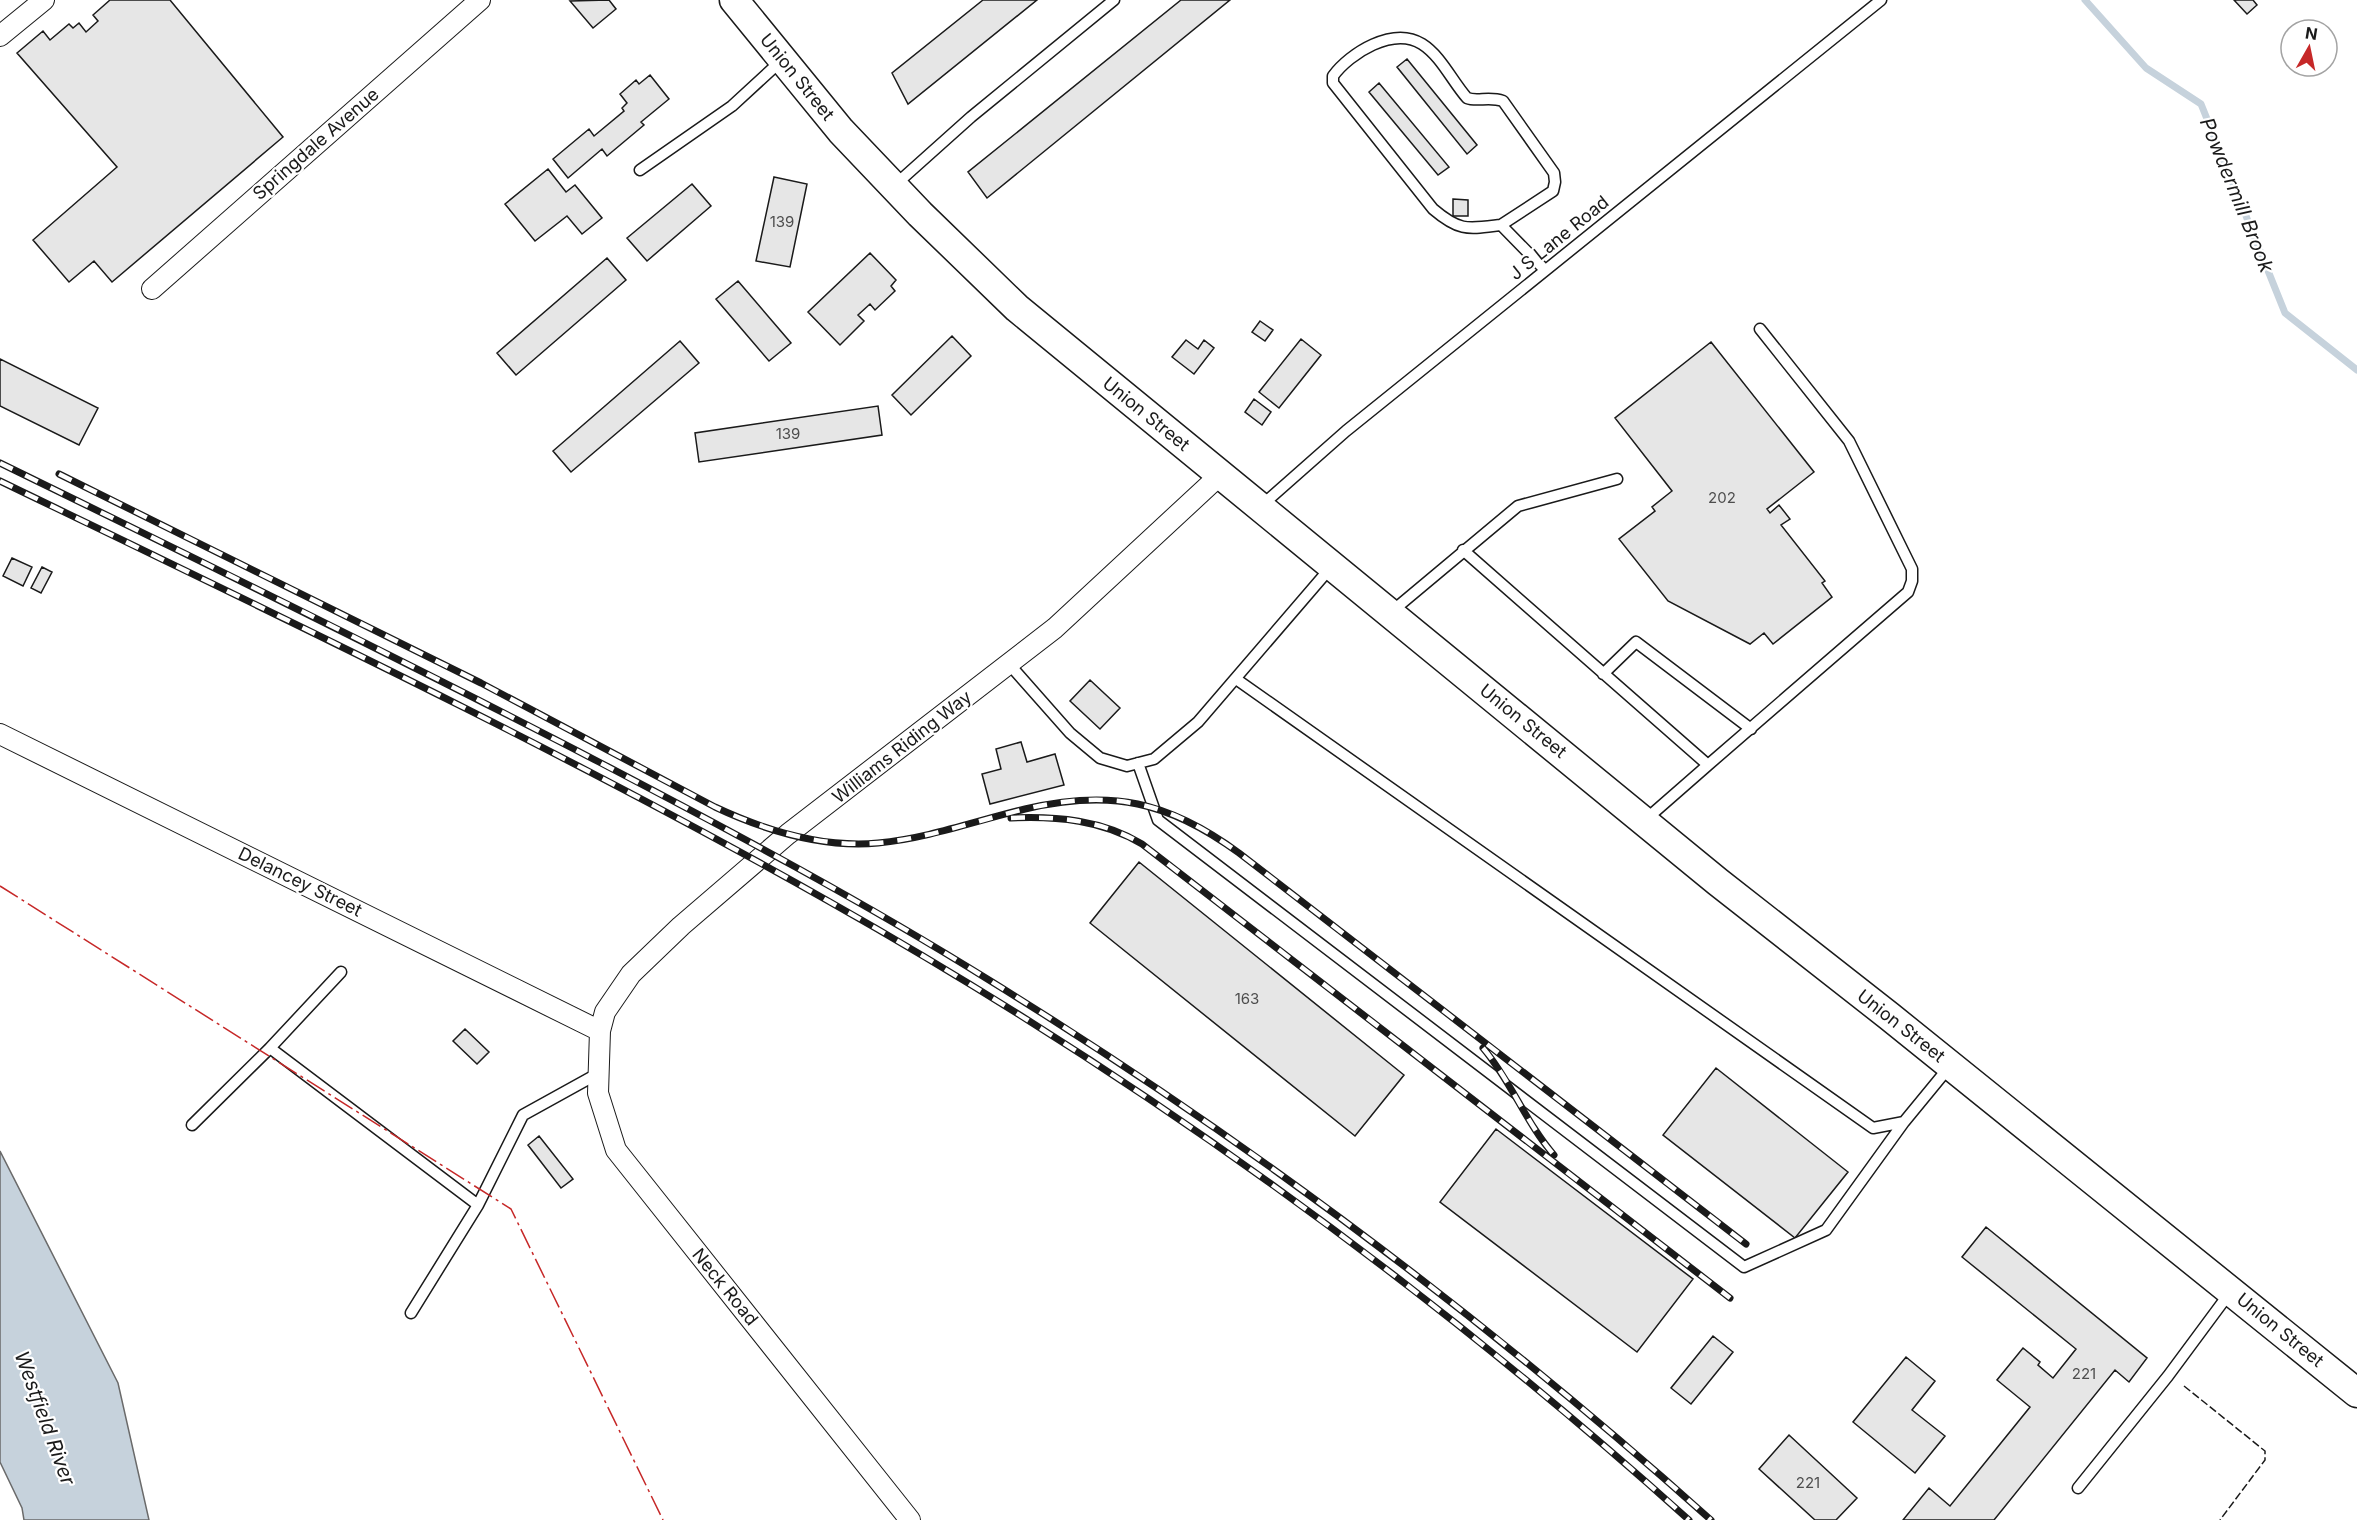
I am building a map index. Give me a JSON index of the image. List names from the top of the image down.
{
  "streets": {
    "main road": ["Union Street"],
    "street": [
      "Springdale Avenue",
      "Williams Riding Way",
      "Delancey Street",
      "Neck Road"
    ],
    "lane": ["J S Lane Road"]
  },
  "crossings": [
    ["Union Street", "J S Lane Road"],
    ["Union Street", "Williams Riding Way"],
    ["Williams Riding Way", "Delancey Street"],
    ["Williams Riding Way", "Neck Road"],
    ["Delancey Street", "Neck Road"]
  ],
  "water": ["Powdermill Brook", "Westfield River"],
  "house_numbers": [
    "139",
    "139",
    "202",
    "163",
    "221",
    "221"
  ],
  "north": "top"
}
